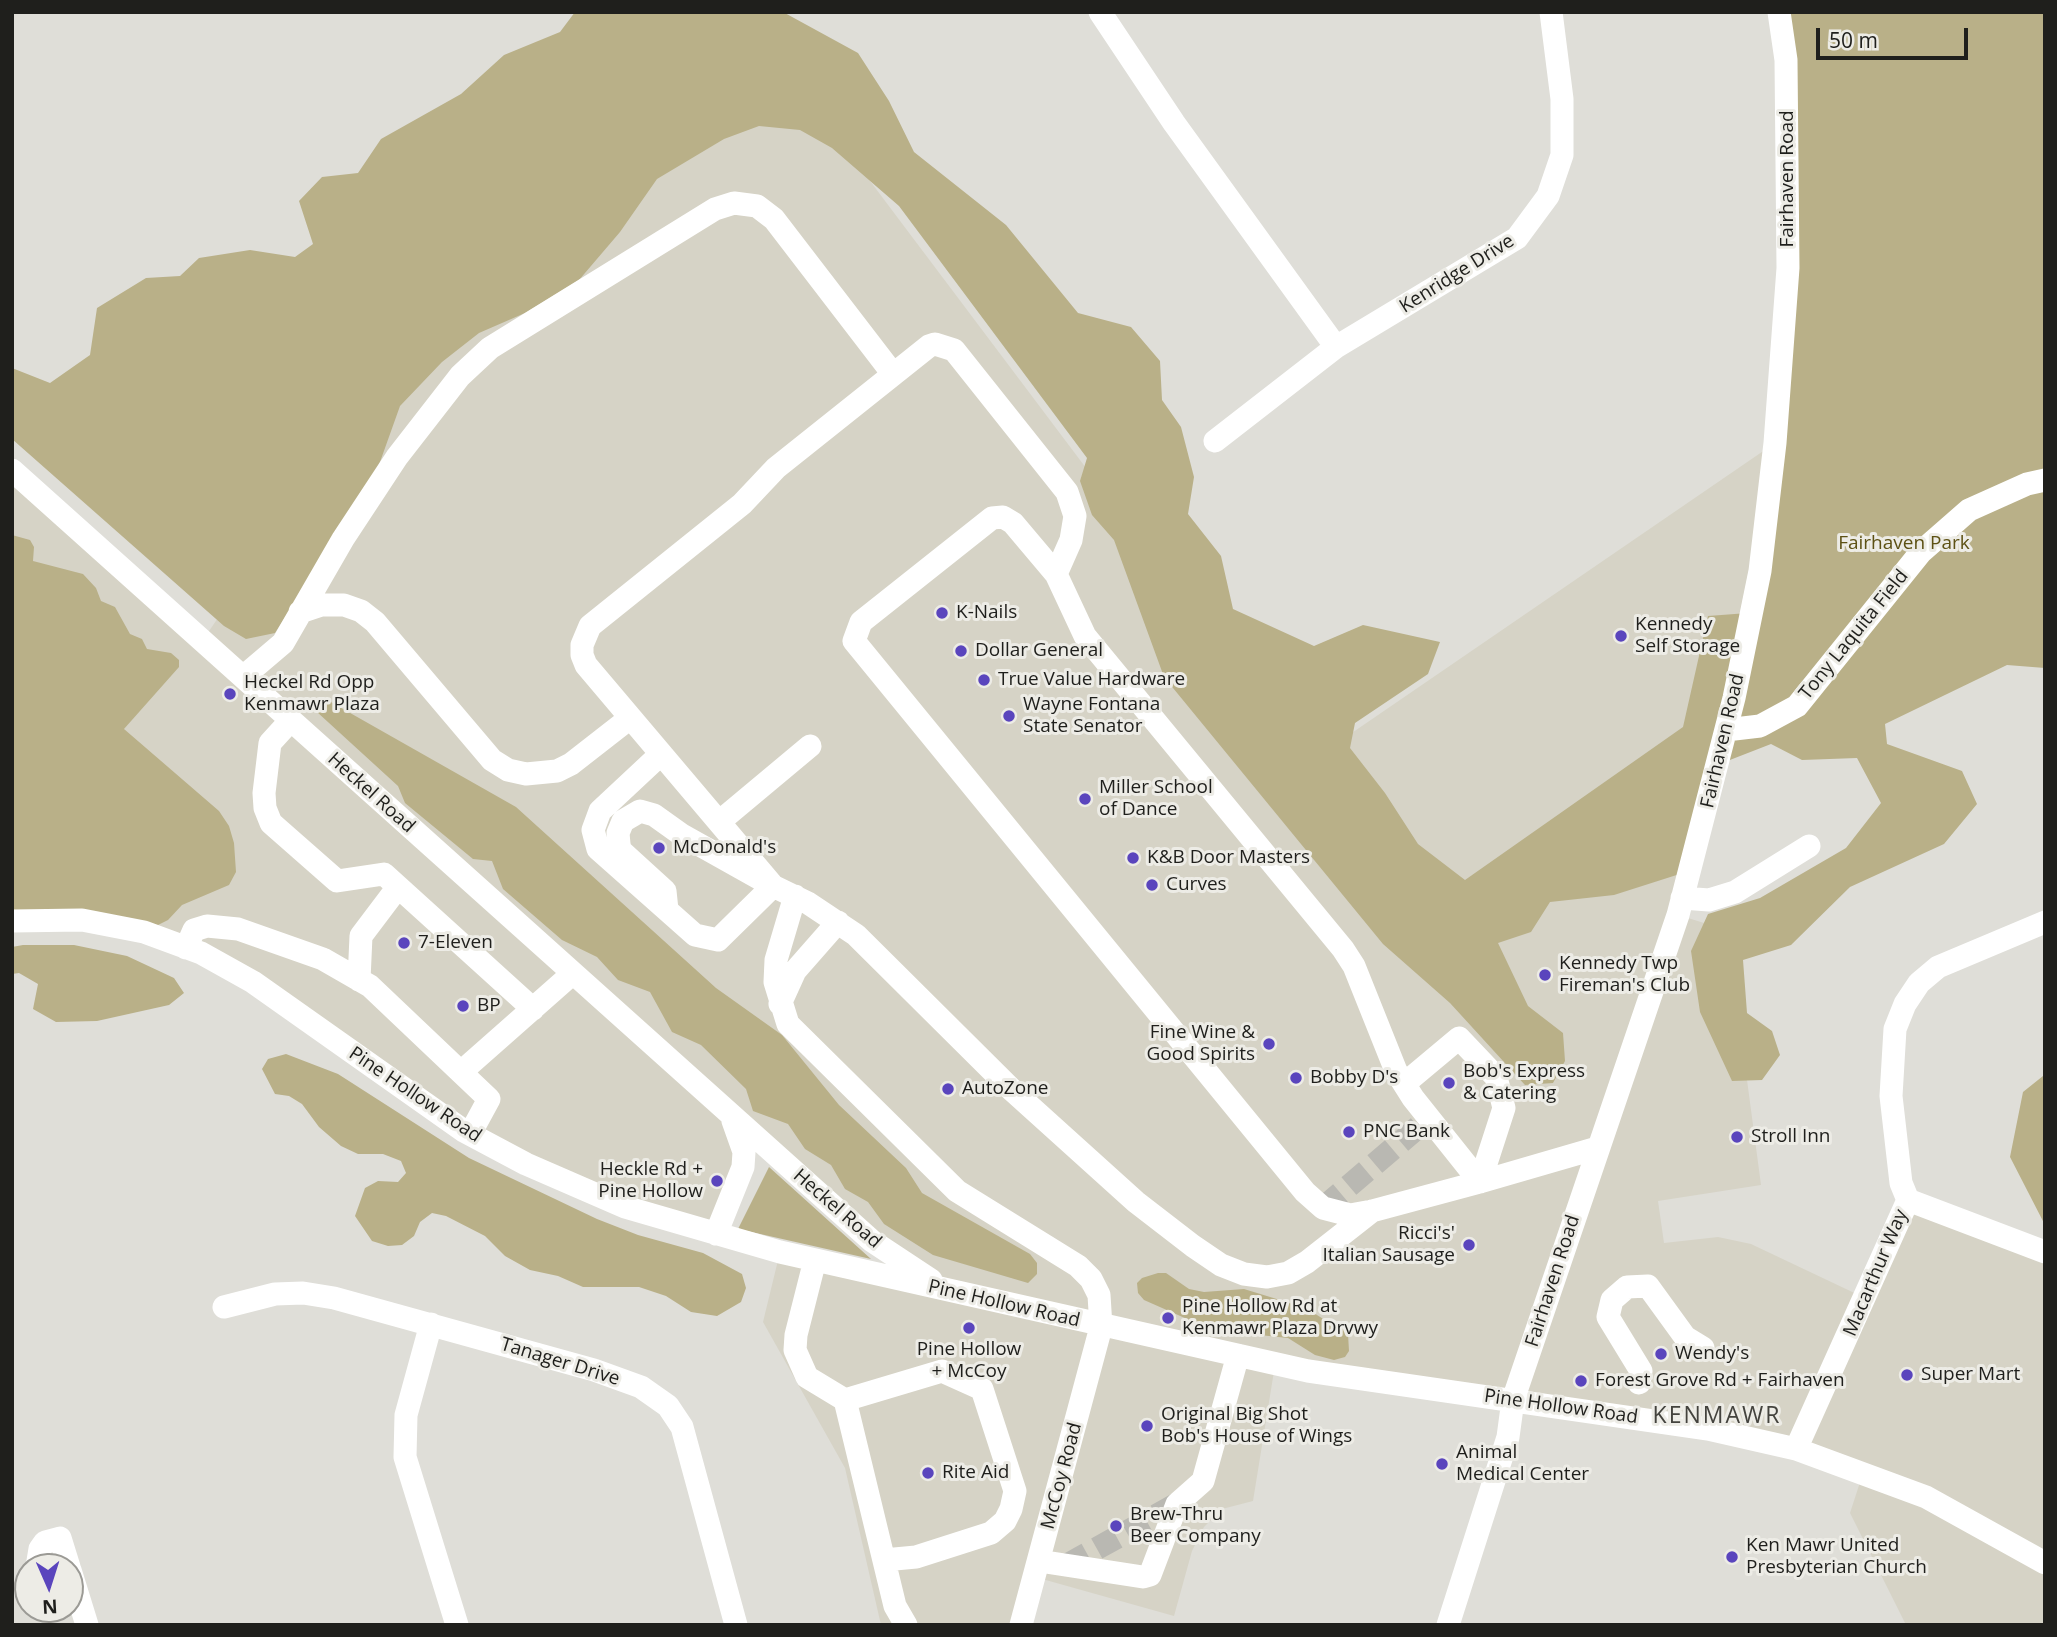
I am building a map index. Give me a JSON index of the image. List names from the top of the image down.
{
  "streets": {
    "street": [
      "Fairhaven Road",
      "Kenridge Drive",
      "Tony Laquita Field",
      "Heckel Road",
      "Pine Hollow Road",
      "Macarthur Way",
      "Tanager Drive",
      "McCoy Road"
    ]
  },
  "crossings": [
    ["Fairhaven Road", "Tony Laquita Field"],
    ["Fairhaven Road", "Pine Hollow Road"],
    ["Heckel Road", "Pine Hollow Road"],
    ["Pine Hollow Road", "Macarthur Way"],
    ["Pine Hollow Road", "McCoy Road"]
  ],
  "districts": ["KENMAWR"],
  "parks": ["Fairhaven Park"],
  "places": [
    "K-Nails",
    "Kennedy Self Storage",
    "Dollar General",
    "True Value Hardware",
    "Heckel Rd Opp Kenmawr Plaza",
    "Wayne Fontana State Senator",
    "Miller School of Dance",
    "McDonald's",
    "K&B Door Masters",
    "Curves",
    "7-Eleven",
    "Kennedy Twp Fireman's Club",
    "BP",
    "Fine Wine & Good Spirits",
    "Bobby D's",
    "Bob's Express & Catering",
    "AutoZone",
    "PNC Bank",
    "Stroll Inn",
    "Heckle Rd + Pine Hollow",
    "Ricci's' Italian Sausage",
    "Pine Hollow Rd at Kenmawr Plaza Drvwy",
    "Pine Hollow + McCoy",
    "Wendy's",
    "Super Mart",
    "Forest Grove Rd + Fairhaven",
    "Original Big Shot Bob's House of Wings",
    "Animal Medical Center",
    "Rite Aid",
    "Brew-Thru Beer Company",
    "Ken Mawr United Presbyterian Church"
  ],
  "scale_bar": "50 m",
  "north": "bottom"
}
